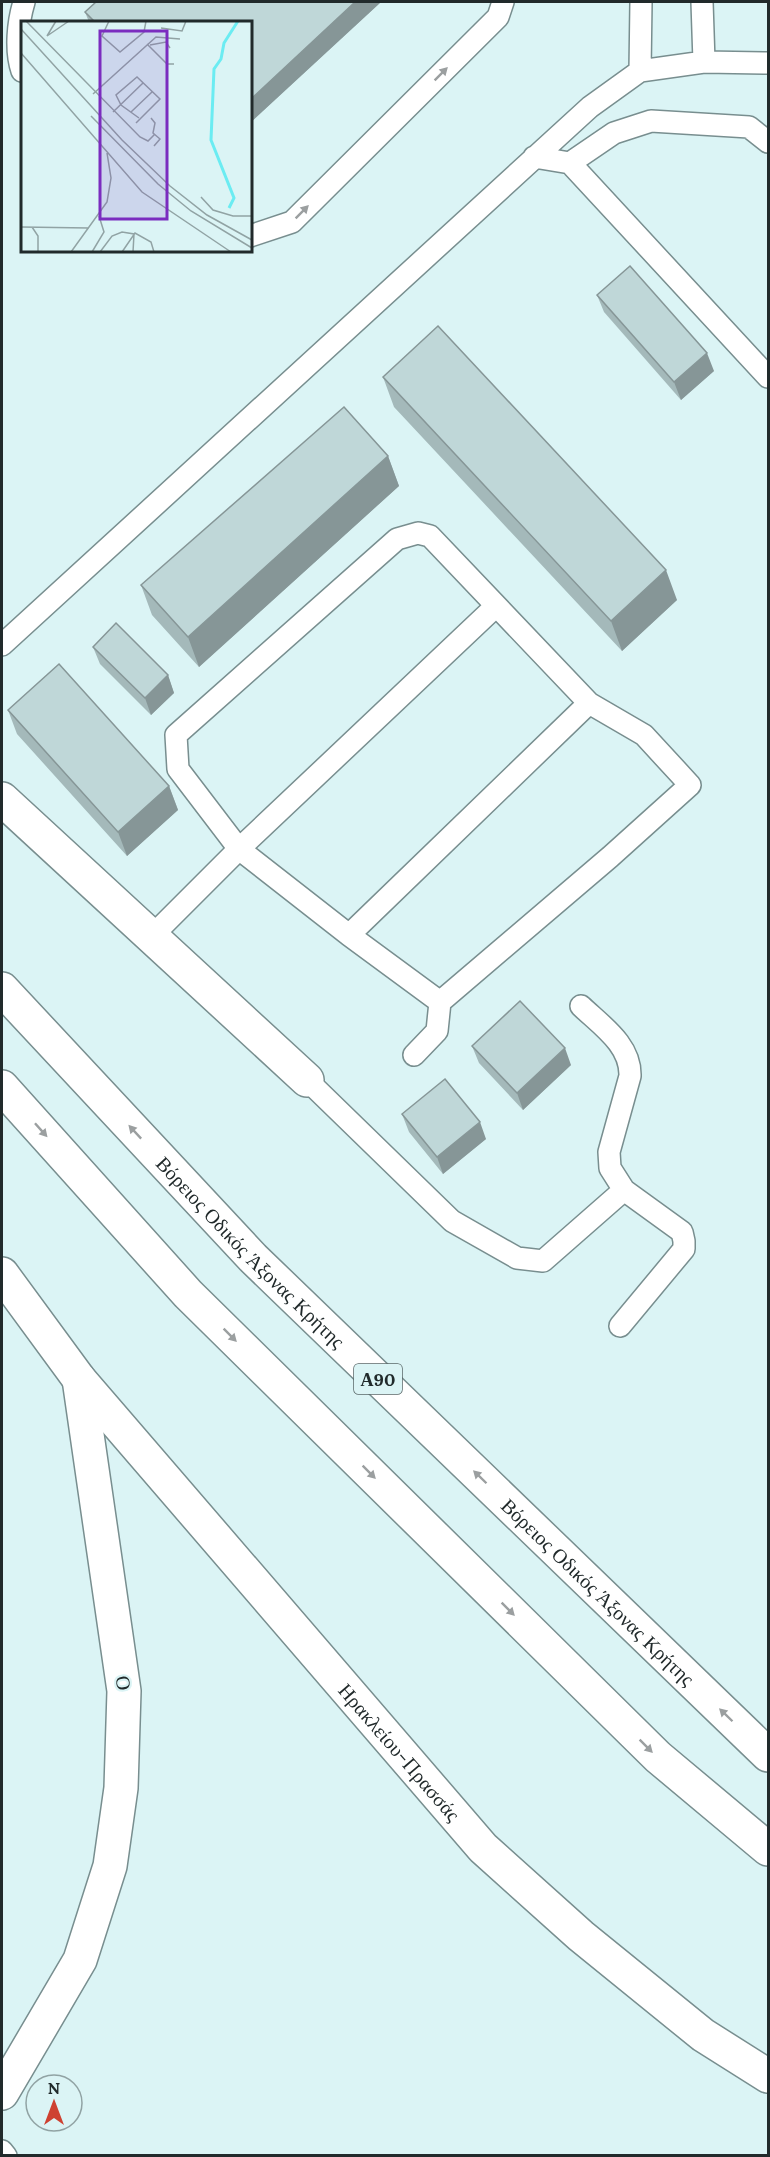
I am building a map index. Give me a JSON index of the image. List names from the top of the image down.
{
  "streets": {
    "main road": [
      "Βόρειος Οδικός Άξονας Κρήτης",
      "Α90",
      "Ο",
      "Ηρακλείου-Πρασσάς"
    ]
  },
  "crossings": [
    ["Ο", "Ηρακλείου-Πρασσάς"]
  ],
  "north": "top"
}
